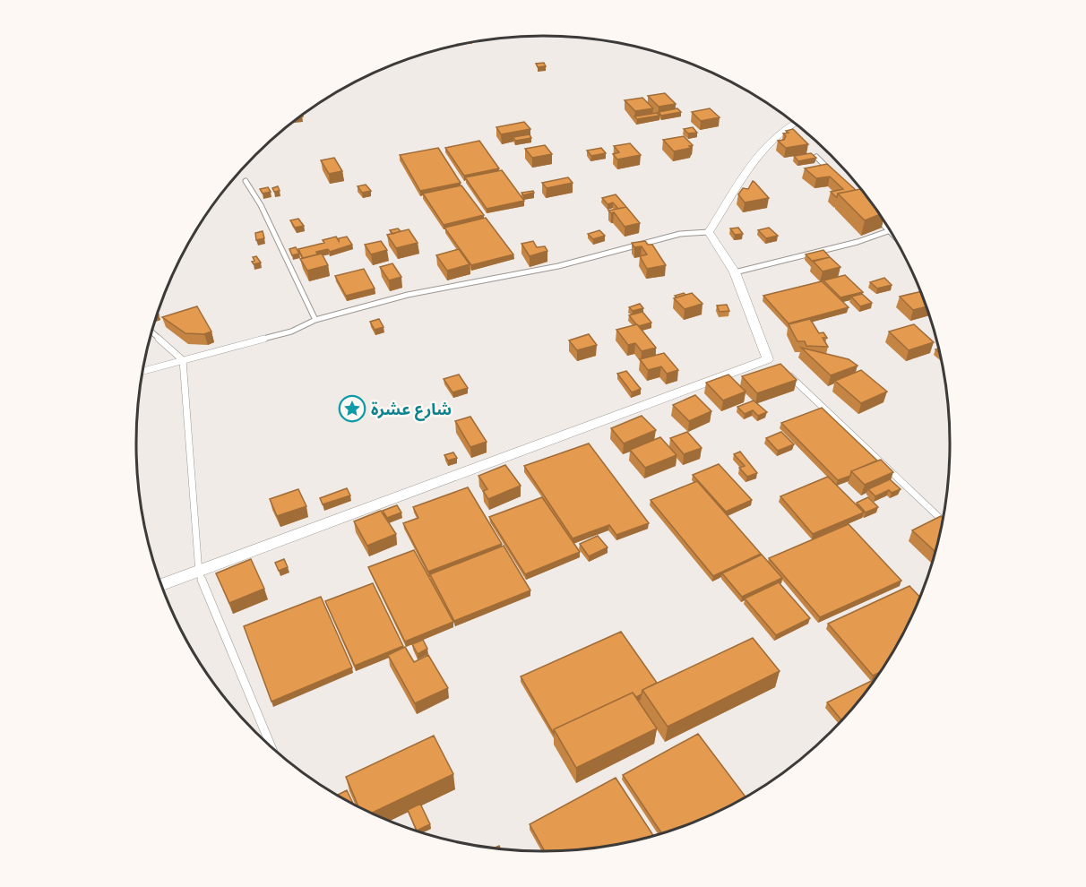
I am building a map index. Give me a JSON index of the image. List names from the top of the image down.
{
  "places": {
    "place": ["شارع عشرة"]
  }
}
